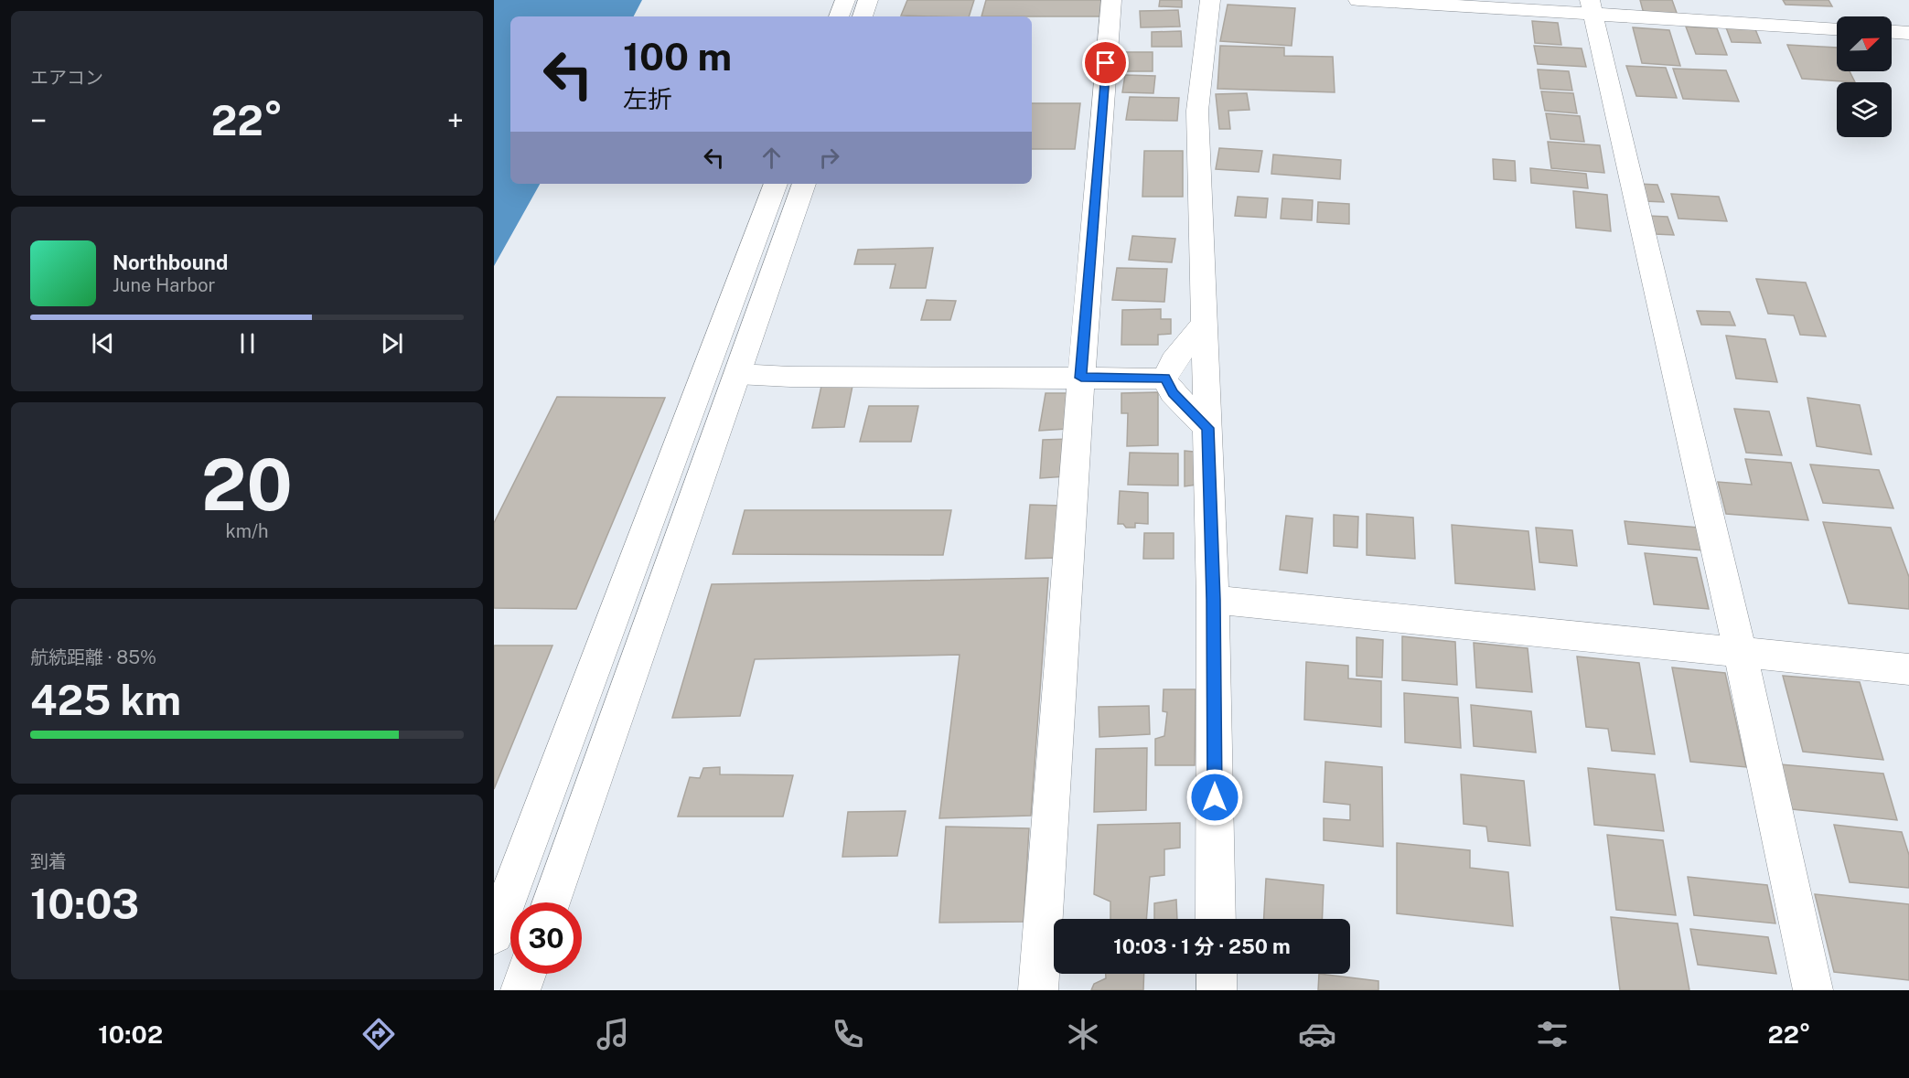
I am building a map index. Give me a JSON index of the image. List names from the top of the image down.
{
  "north": "top right",
  "page": {
    "tile": [
      "エアコン",
      ["20", "km/h"],
      ["航続距離 · 85%", "425 km"],
      ["到着", "10:03"]
    ],
    "turn": ["100 m", "左折"],
    "heat": ["−", "22°", "+"],
    "song": ["Northbound", "June Harbor"],
    "limit": "30",
    "trip": "10:03 · 1 分 · 250 m",
    "tabs": ["10:02", "22°"]
  }
}
